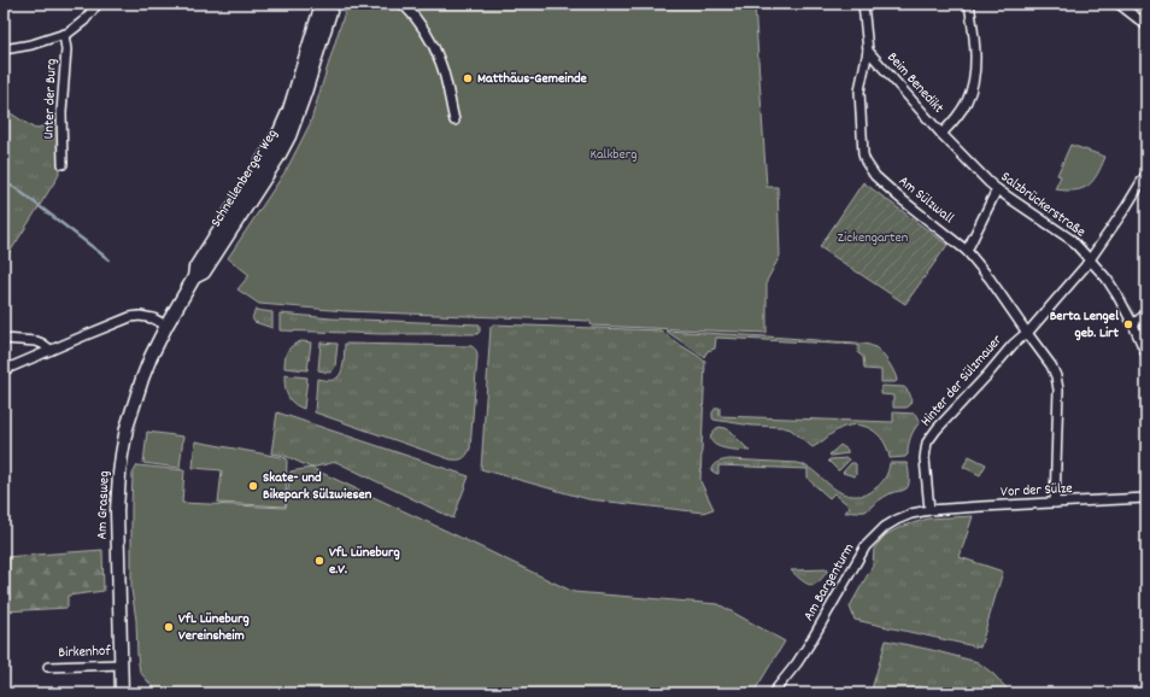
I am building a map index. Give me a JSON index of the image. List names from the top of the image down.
{
  "streets": {
    "main road": ["Schnellenberger Weg", "Am Grasweg"],
    "street": [
      "Beim Benedikt",
      "Unter der Burg",
      "Am Sülzwall",
      "Salzbrückerstraße",
      "Hinter der Sülzmauer",
      "Vor der Sülze",
      "Am Bargenturm",
      "Birkenhof"
    ]
  },
  "crossings": [
    ["Beim Benedikt", "Am Sülzwall"],
    ["Beim Benedikt", "Salzbrückerstraße"],
    ["Schnellenberger Weg", "Am Grasweg"],
    ["Salzbrückerstraße", "Hinter der Sülzmauer"],
    ["Hinter der Sülzmauer", "Vor der Sülze"],
    ["Hinter der Sülzmauer", "Am Bargenturm"],
    ["Vor der Sülze", "Am Bargenturm"],
    ["Am Grasweg", "Birkenhof"]
  ],
  "parks": ["Kalkberg", "Zickengarten"],
  "places": [
    "Matthäus-Gemeinde",
    "Berta Lengel geb. Lirt",
    "Skate- und Bikepark Sülzwiesen",
    "VfL Lüneburg e.V.",
    "VfL Lüneburg Vereinsheim"
  ]
}
